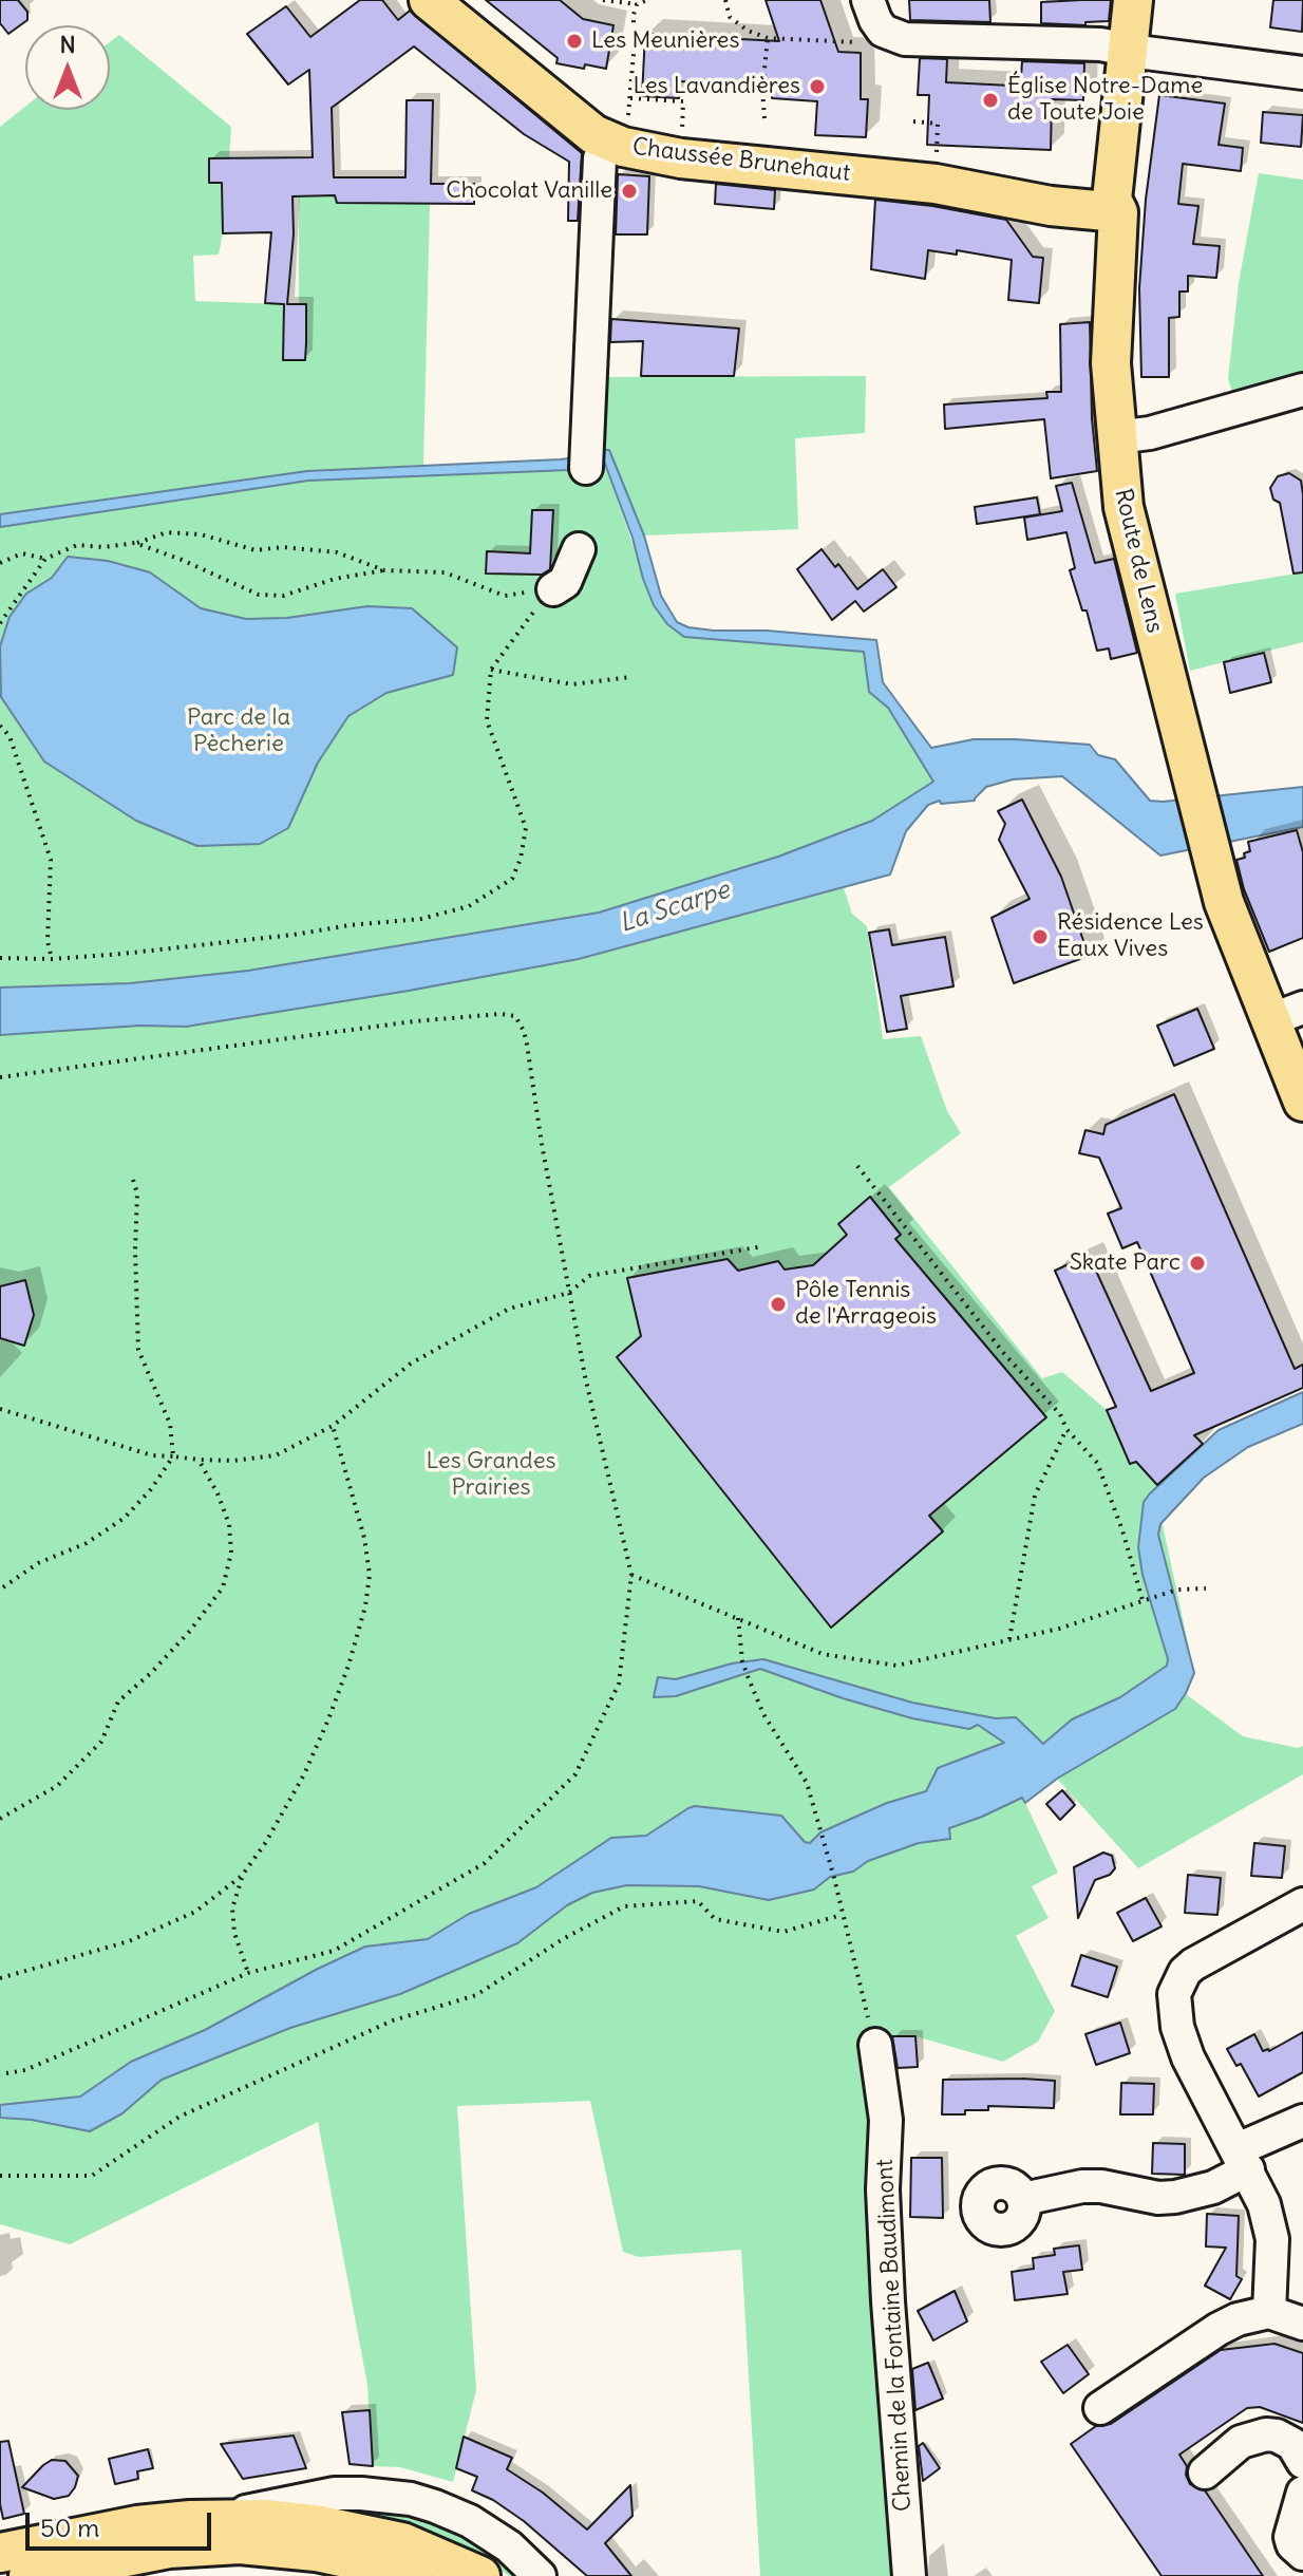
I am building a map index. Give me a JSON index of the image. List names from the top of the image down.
{
  "streets": {
    "main road": ["Chaussée Brunehaut", "Route de Lens"],
    "street": ["Chemin de la Fontaine Baudimont"]
  },
  "crossings": [
    ["Chaussée Brunehaut", "Route de Lens"]
  ],
  "water": ["La Scarpe"],
  "parks": ["Parc de la Pècherie", "Les Grandes Prairies"],
  "places": [
    "Les Meunières",
    "Les Lavandières",
    "Église Notre-Dame de Toute Joie",
    "Chocolat Vanille",
    "Résidence Les Eaux Vives",
    "Skate Parc",
    "Pôle Tennis de l'Arrageois"
  ],
  "scale_bar": "50 m",
  "north": "top"
}
